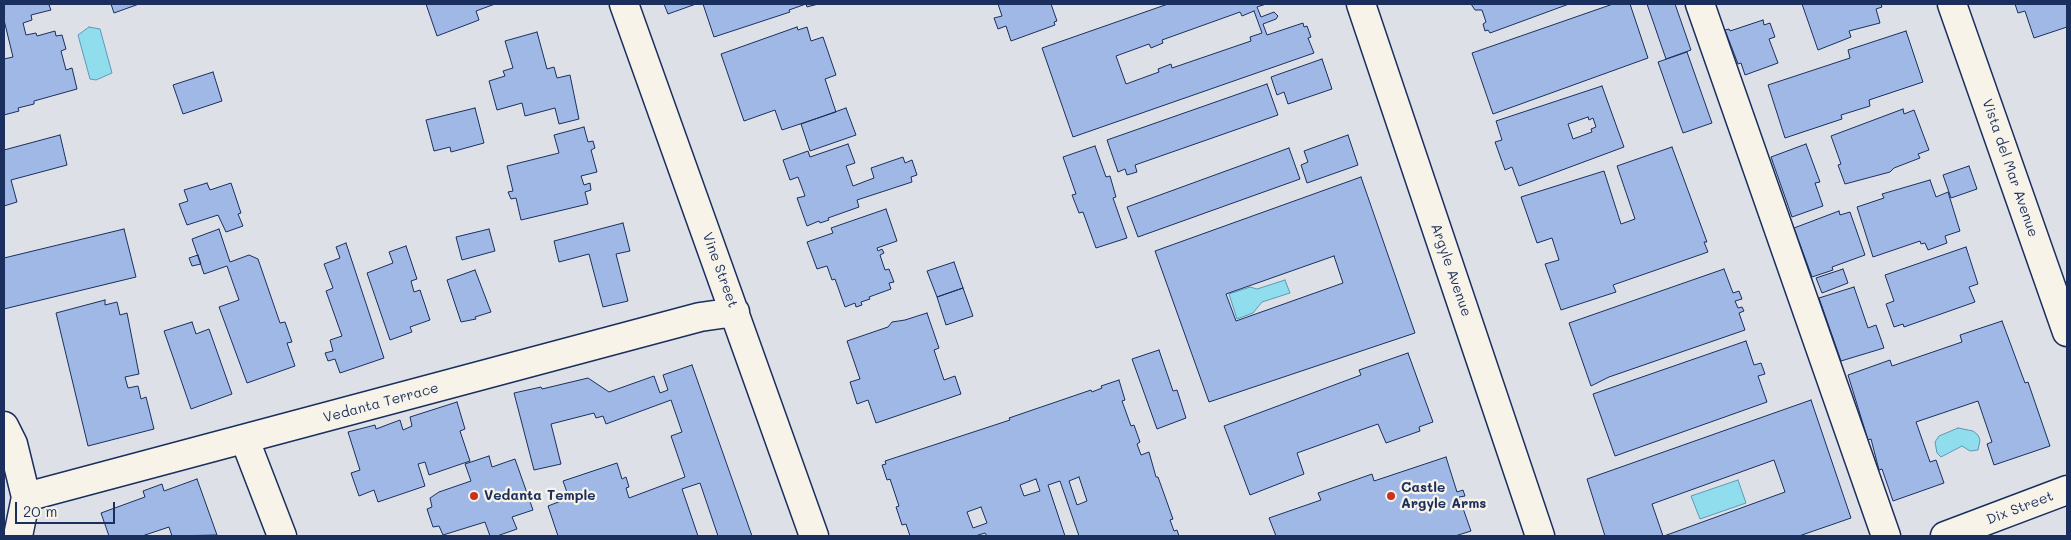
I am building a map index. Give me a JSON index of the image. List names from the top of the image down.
{
  "streets": {
    "street": [
      "Vista del Mar Avenue",
      "Vine Street",
      "Argyle Avenue",
      "Vedanta Terrace",
      "Dix Street"
    ]
  },
  "crossings": [
    ["Vine Street", "Vedanta Terrace"]
  ],
  "places": ["Vedanta Temple", "Castle Argyle Arms"],
  "scale_bar": "20 m"
}
